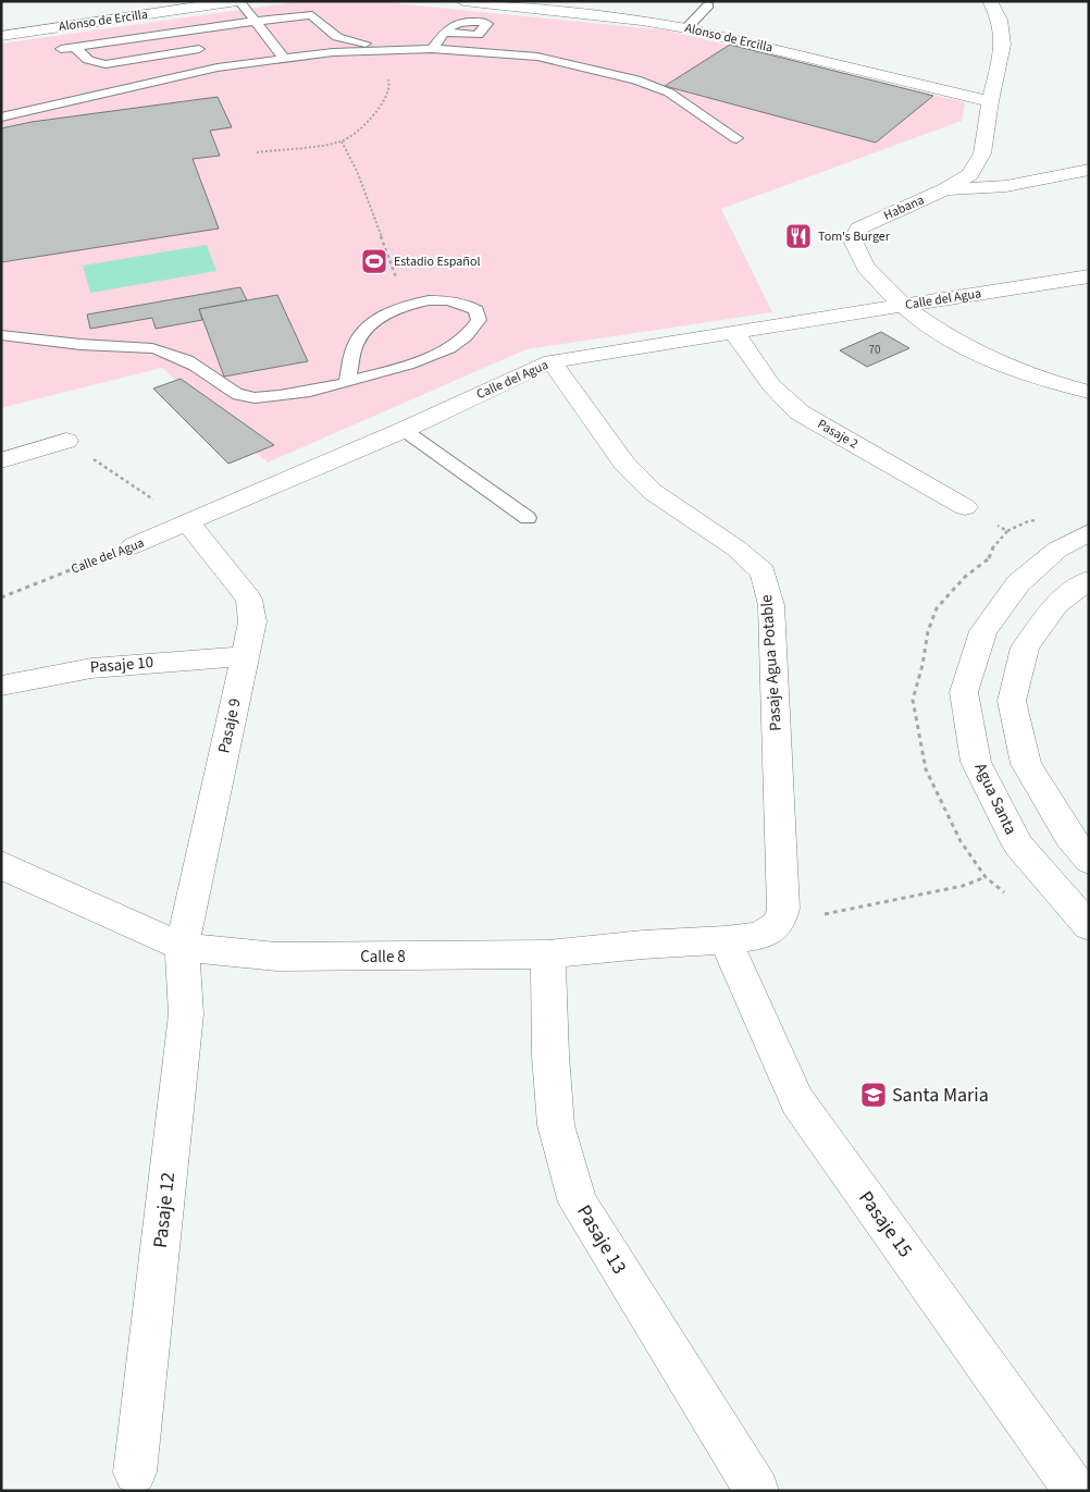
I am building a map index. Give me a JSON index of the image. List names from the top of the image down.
{
  "streets": {
    "street": [
      "Alonso de Ercilla",
      "Habana",
      "Calle del Agua",
      "Pasaje 2",
      "Pasaje Agua Potable",
      "Pasaje 10",
      "Pasaje 9",
      "Agua Santa",
      "Calle 8",
      "Pasaje 12",
      "Pasaje 15",
      "Pasaje 13"
    ]
  },
  "crossings": [
    ["Alonso de Ercilla", "Habana"],
    ["Habana", "Calle del Agua"],
    ["Calle del Agua", "Pasaje 2"],
    ["Calle del Agua", "Pasaje Agua Potable"],
    ["Calle del Agua", "Pasaje 9"],
    ["Pasaje Agua Potable", "Calle 8"],
    ["Pasaje 10", "Pasaje 9"],
    ["Pasaje 9", "Calle 8"],
    ["Pasaje 9", "Pasaje 12"],
    ["Calle 8", "Pasaje 12"],
    ["Calle 8", "Pasaje 15"],
    ["Calle 8", "Pasaje 13"]
  ],
  "places": {
    "restaurant": ["Tom's Burger"],
    "sports": ["Estadio Español"],
    "school or university": ["Santa Maria"]
  },
  "house_numbers": ["70"]
}
